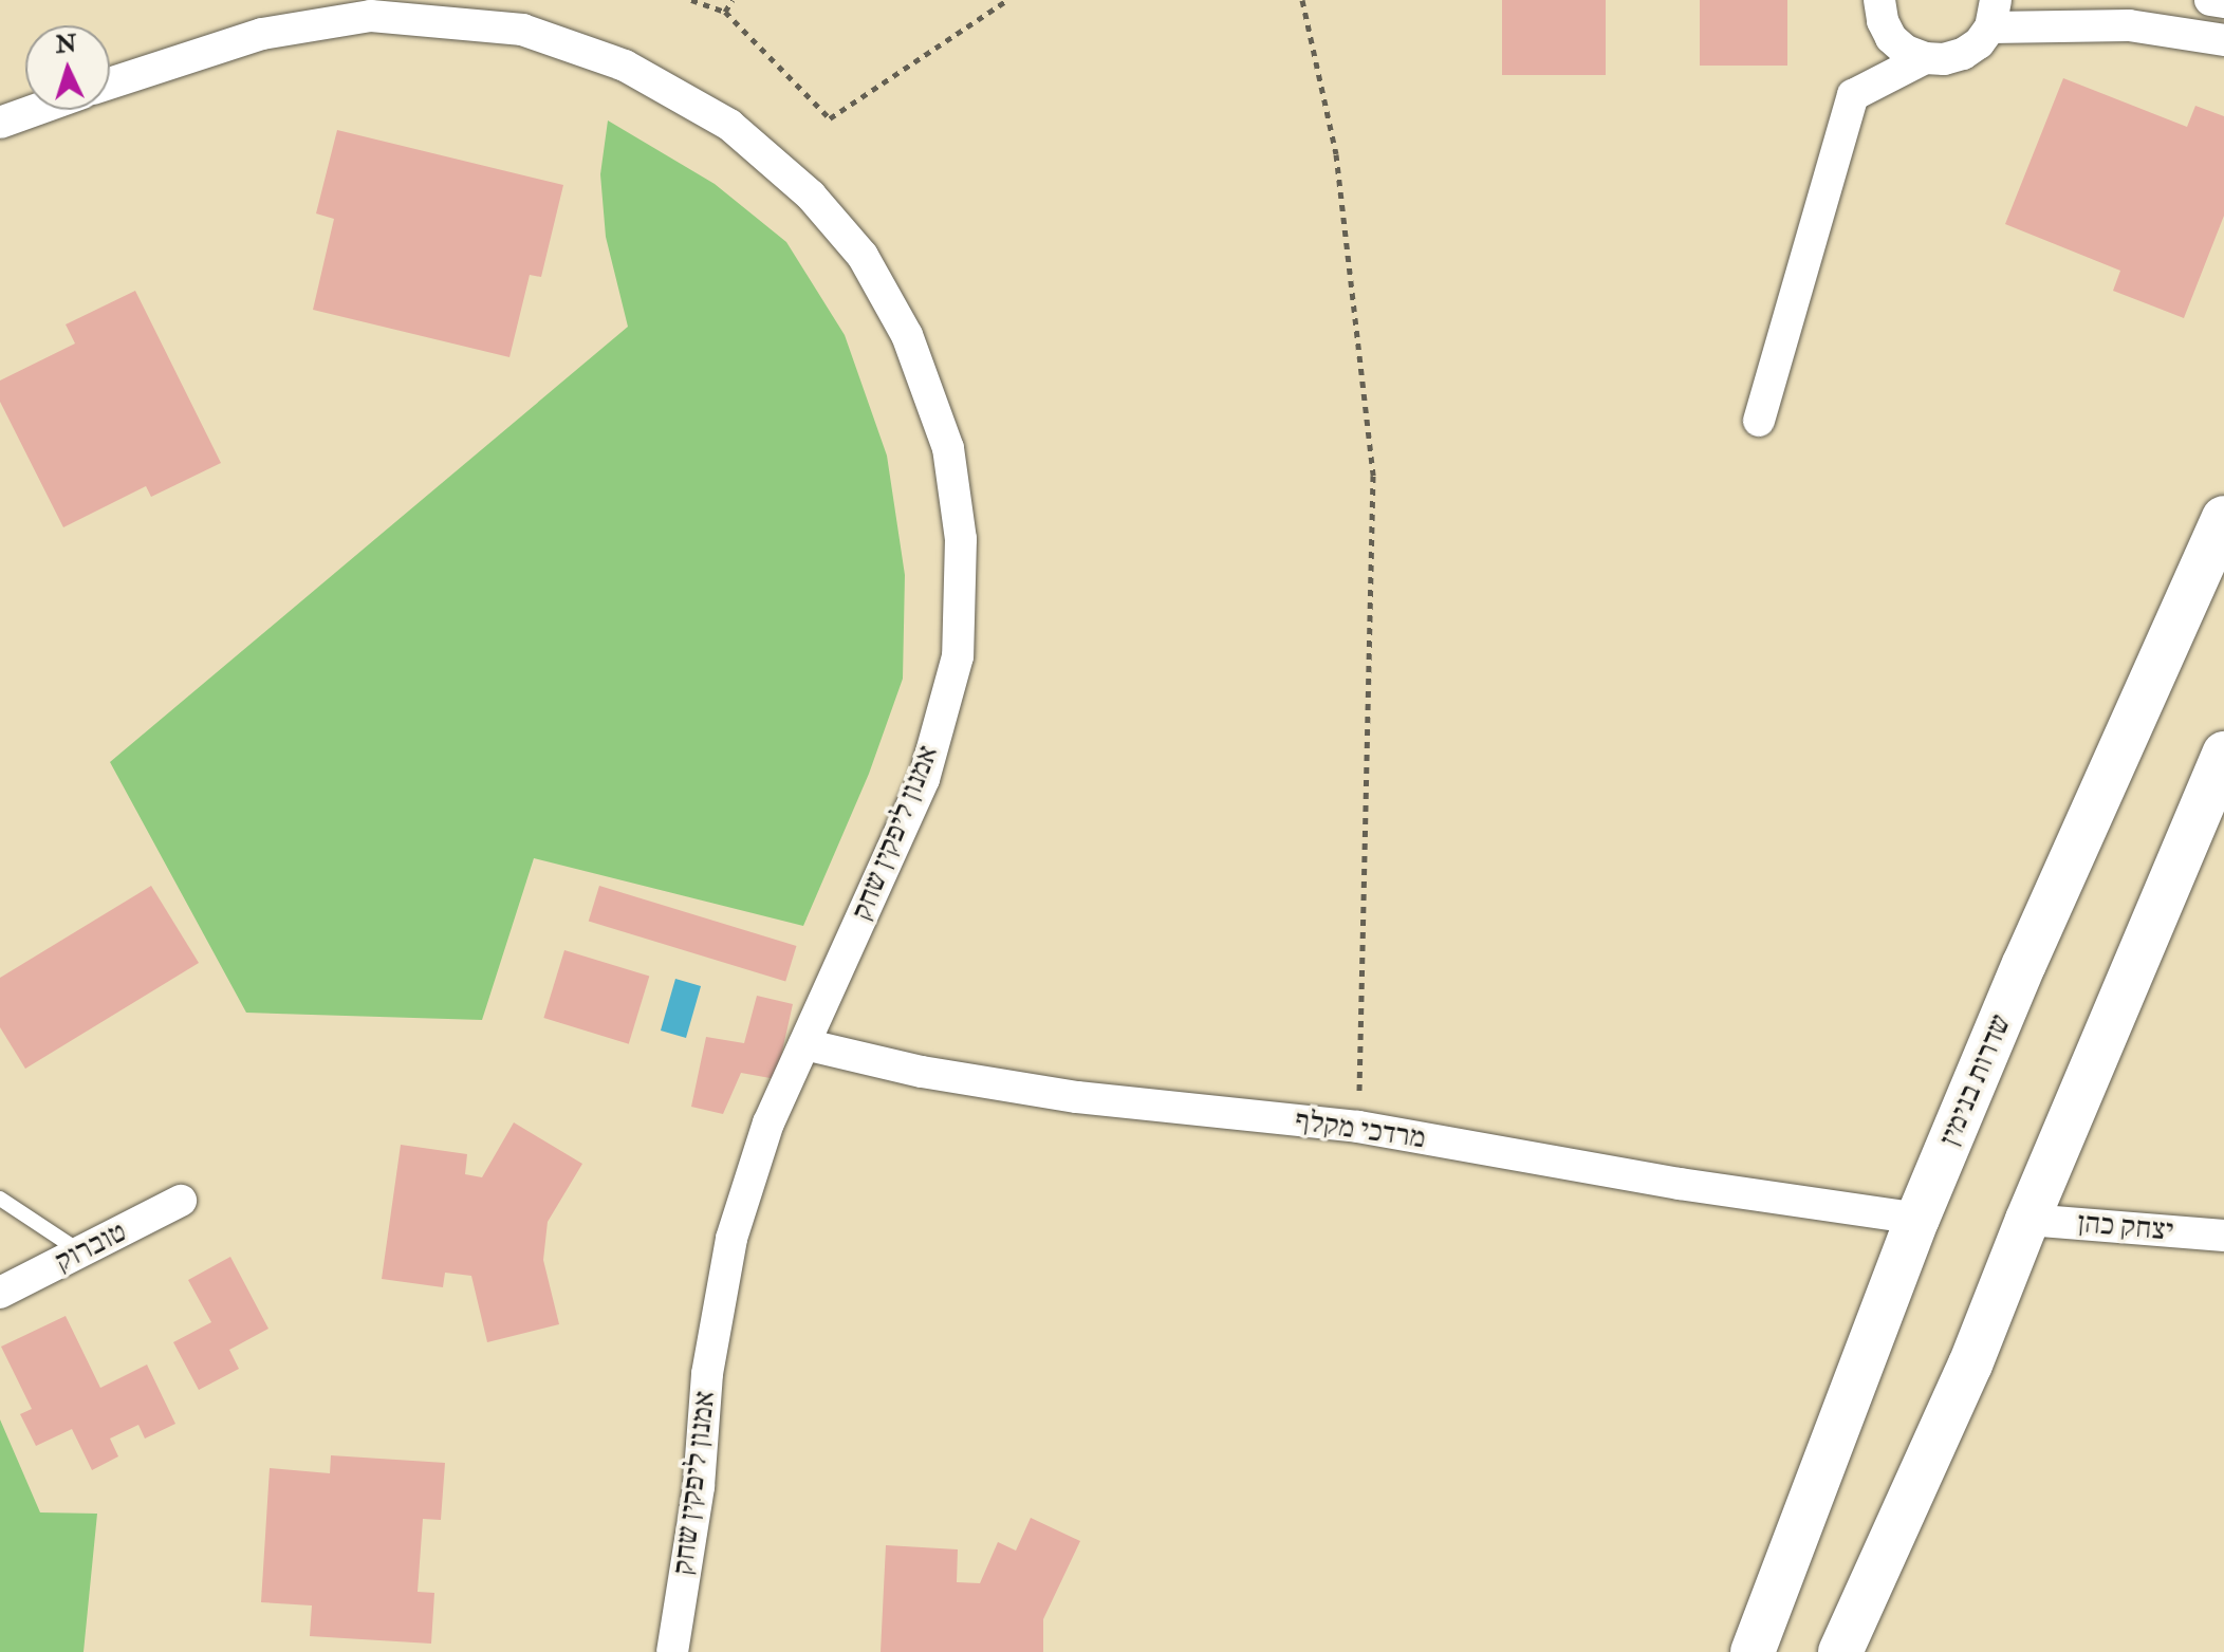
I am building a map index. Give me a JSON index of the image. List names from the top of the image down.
{
  "streets": {
    "main road": ["שדרות בנימין"],
    "street": [
      "אמנון ליפקין שחק",
      "מרדכי מקלף",
      "יצחק כהן",
      "טוברוק"
    ]
  },
  "crossings": [
    ["אמנון ליפקין שחק", "מרדכי מקלף"],
    ["שדרות בנימין", "מרדכי מקלף"]
  ],
  "north": "top"
}
